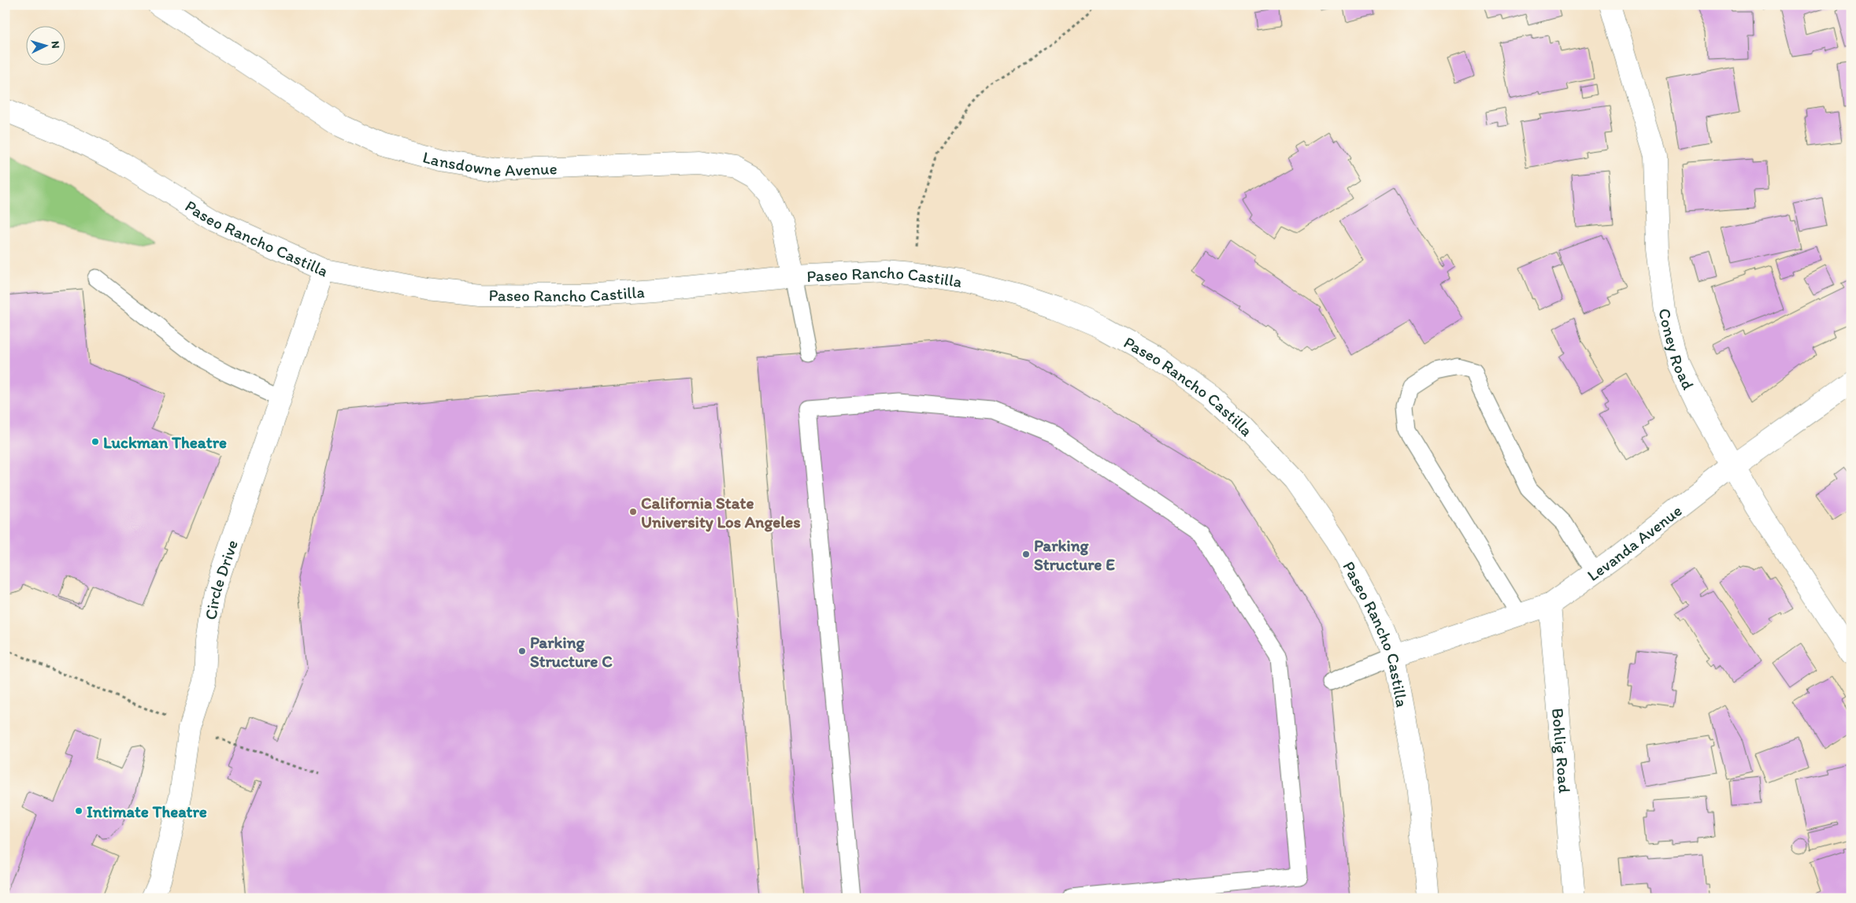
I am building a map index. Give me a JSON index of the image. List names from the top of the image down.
{
  "streets": {
    "street": [
      "Lansdowne Avenue",
      "Paseo Rancho Castilla",
      "Coney Road",
      "Levanda Avenue",
      "Circle Drive",
      "Bohlig Road"
    ]
  },
  "crossings": [
    ["Lansdowne Avenue", "Paseo Rancho Castilla"],
    ["Paseo Rancho Castilla", "Levanda Avenue"],
    ["Paseo Rancho Castilla", "Circle Drive"],
    ["Coney Road", "Levanda Avenue"],
    ["Levanda Avenue", "Bohlig Road"]
  ],
  "places": [
    "Luckman Theatre",
    "California State University Los Angeles",
    "Parking Structure E",
    "Parking Structure C",
    "Intimate Theatre"
  ],
  "north": "right"
}
